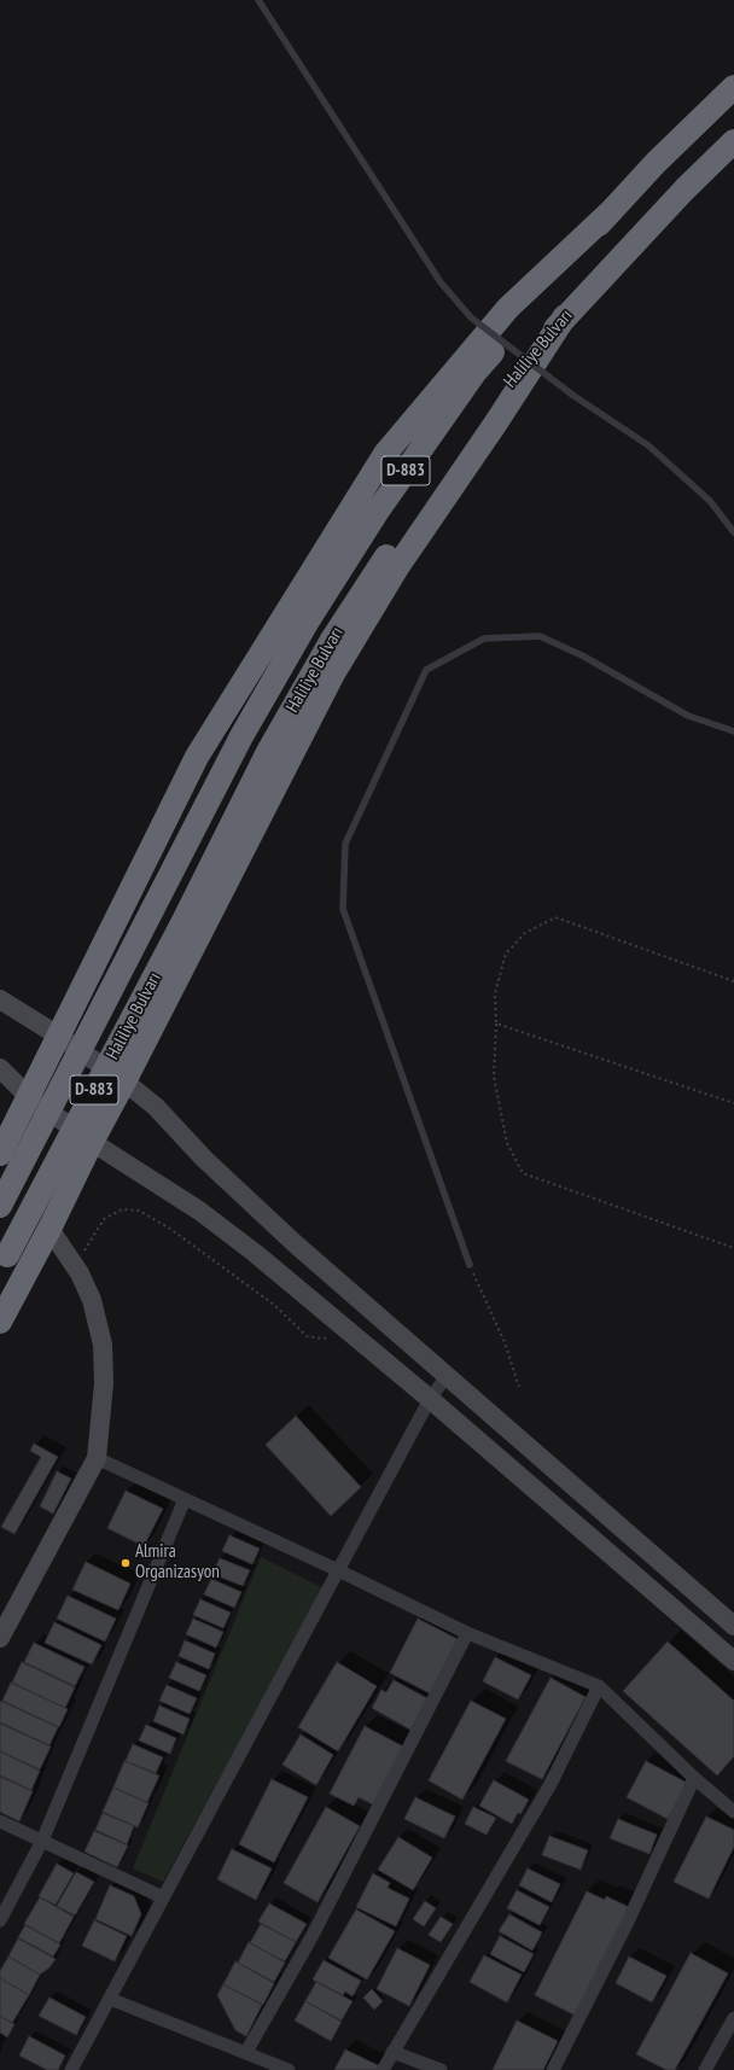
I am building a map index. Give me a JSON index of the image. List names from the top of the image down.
{
  "streets": {
    "highway": ["Haliliye Bulvarı", "D-883"]
  },
  "places": ["Almira Organizasyon"]
}
